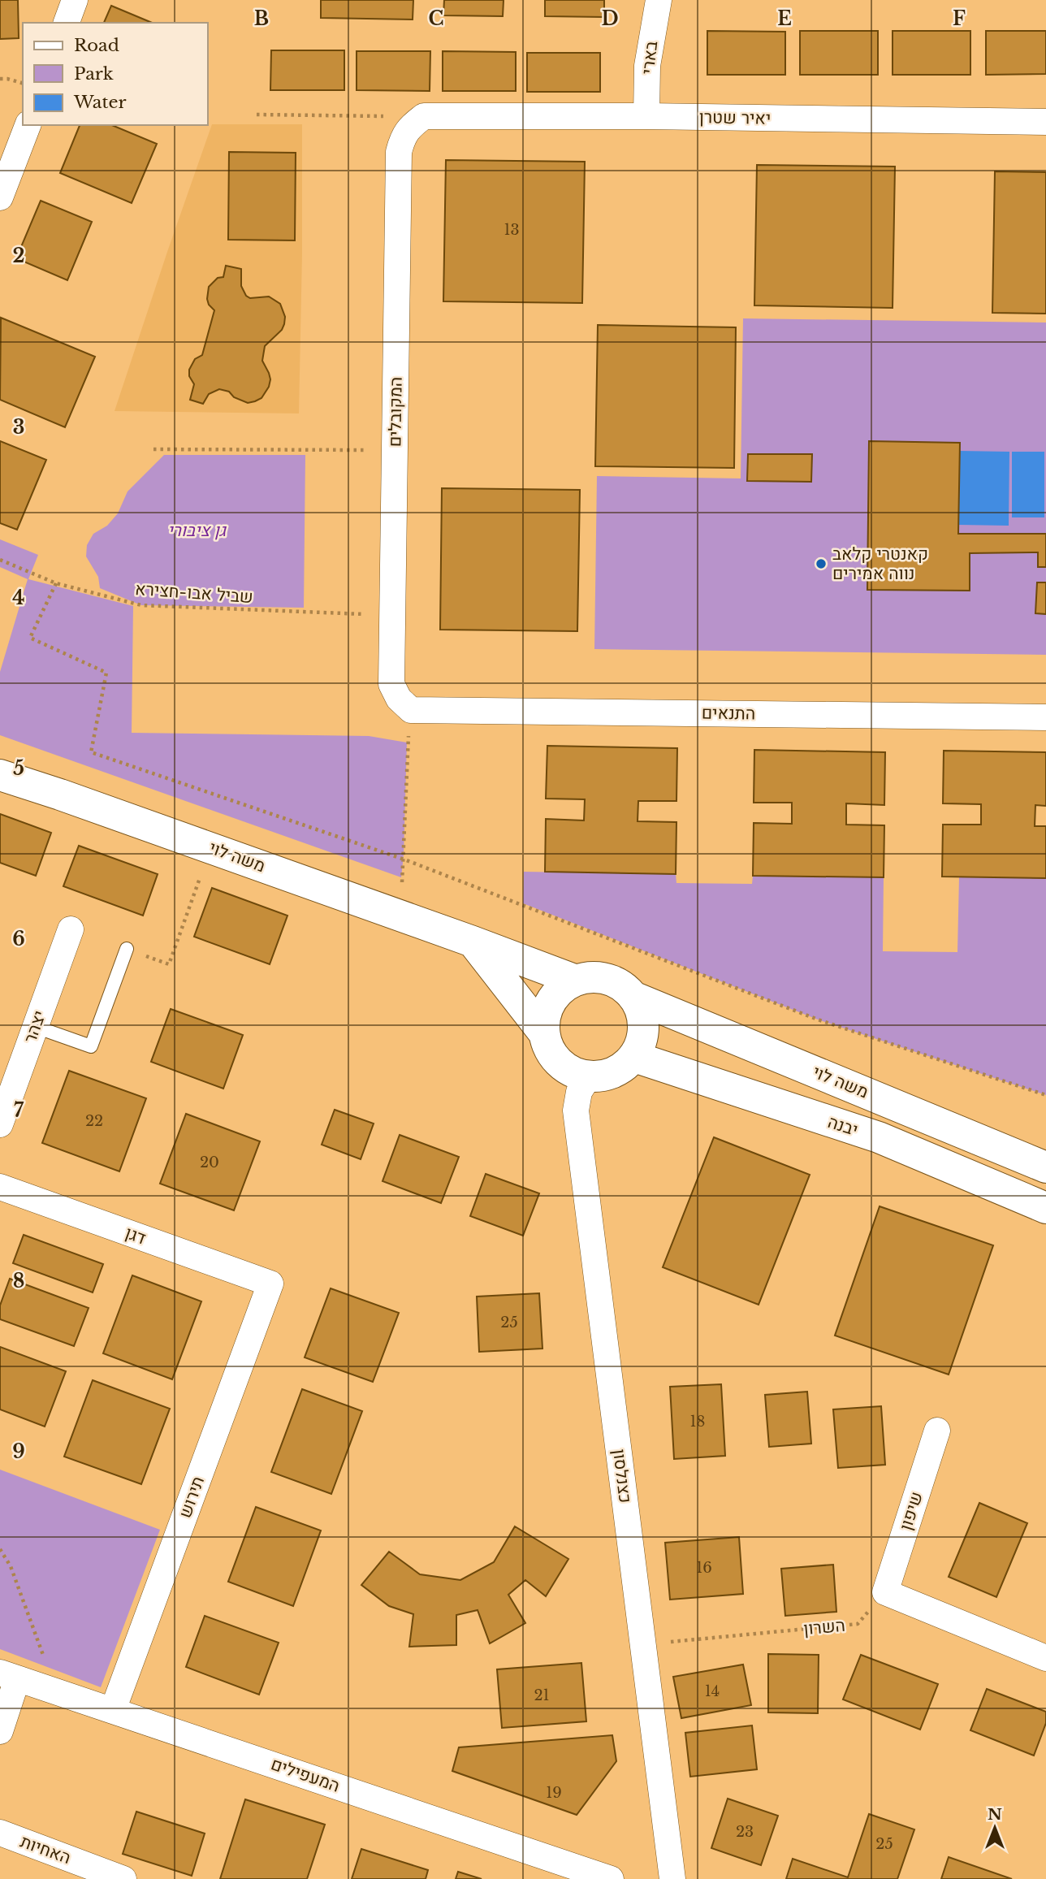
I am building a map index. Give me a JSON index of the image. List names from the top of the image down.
{
  "streets": {
    "street": [
      "בארי",
      "יאיר שטרן",
      "המקובלים",
      "התנאים",
      "משה לוי",
      "יצהר",
      "יבנה",
      "דגן",
      "כצנלסון",
      "תירוש",
      "שיפון",
      "המעפילים",
      "האחיות"
    ],
    "path": ["שביל אבו-חצירא", "השרון"]
  },
  "crossings": [
    ["בארי", "יאיר שטרן"],
    ["יאיר שטרן", "המקובלים"],
    ["המקובלים", "שביל אבו-חצירא"],
    ["המקובלים", "התנאים"],
    ["משה לוי", "יבנה"],
    ["משה לוי", "כצנלסון"],
    ["יבנה", "כצנלסון"],
    ["דגן", "תירוש"],
    ["כצנלסון", "השרון"],
    ["תירוש", "המעפילים"],
    ["שיפון", "השרון"]
  ],
  "parks": ["גן ציבורי"],
  "places": ["קאנטרי קלאב נווה אמירים"],
  "house_numbers": [
    "13",
    "22",
    "20",
    "25",
    "18",
    "16",
    "14",
    "21",
    "19",
    "23",
    "25"
  ],
  "legend": ["Road", "Park", "Water"],
  "north": "top",
  "grid": {
    "columns": [
      "B",
      "C",
      "D",
      "E",
      "F"
    ],
    "rows": [
      "2",
      "3",
      "4",
      "5",
      "6",
      "7",
      "8",
      "9"
    ]
  }
}
